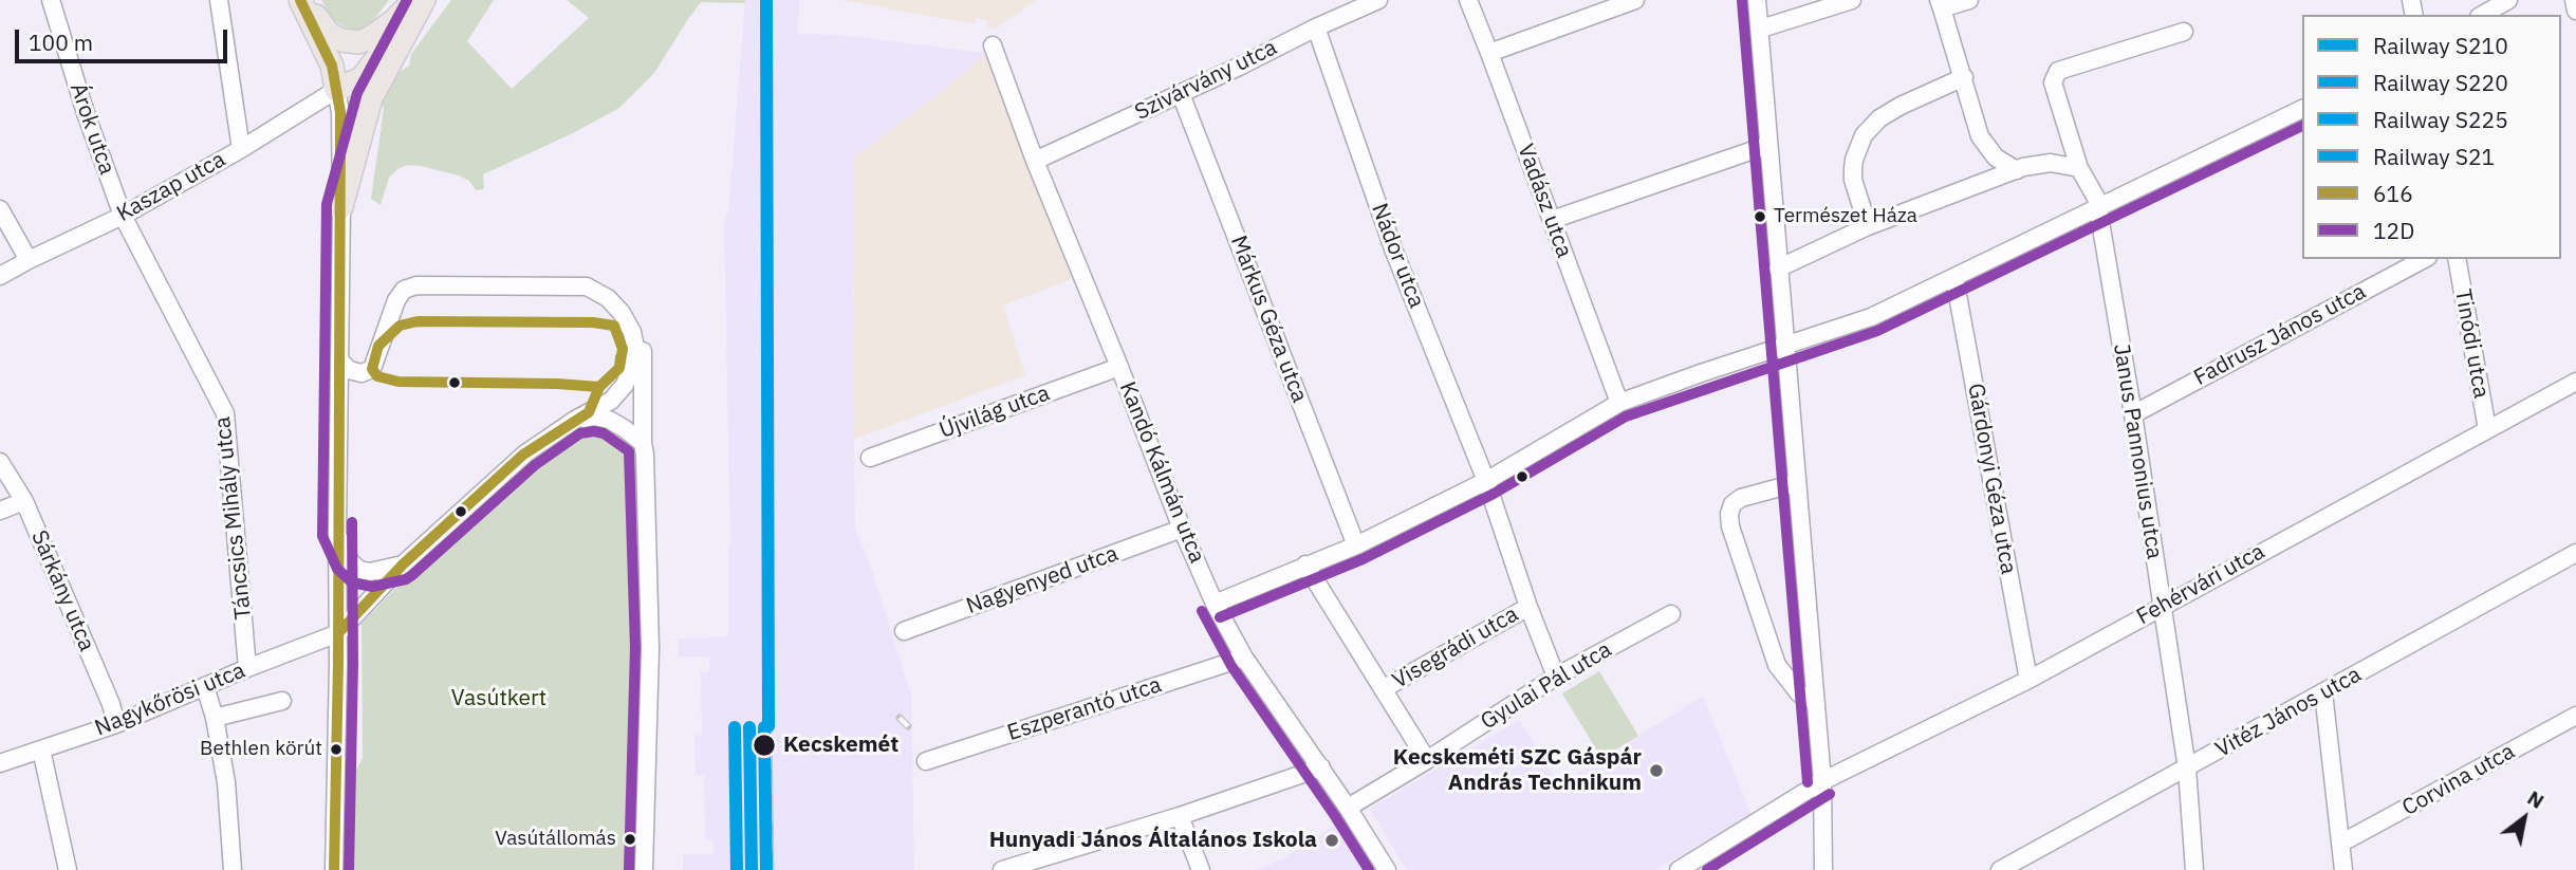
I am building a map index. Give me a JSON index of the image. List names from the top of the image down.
{
  "streets": {
    "street": [
      "Szivárvány utca",
      "Árok utca",
      "Kaszap utca",
      "Vadász utca",
      "Nádor utca",
      "Márkus Géza utca",
      "Fadrusz János utca",
      "Tinódi utca",
      "Újvilág utca",
      "Janus Pannonius utca",
      "Kandó Kálmán utca",
      "Gárdonyi Géza utca",
      "Táncsics Mihály utca",
      "Nagyenyed utca",
      "Fehérvári utca",
      "Sárkány utca",
      "Visegrádi utca",
      "Gyulai Pál utca",
      "Nagykőrösi utca",
      "Eszperantó utca",
      "Vitéz János utca",
      "Corvina utca"
    ]
  },
  "crossings": [
    ["Szivárvány utca", "Nádor utca"],
    ["Szivárvány utca", "Márkus Géza utca"],
    ["Szivárvány utca", "Kandó Kálmán utca"],
    ["Árok utca", "Kaszap utca"],
    ["Árok utca", "Táncsics Mihály utca"],
    ["Kaszap utca", "Táncsics Mihály utca"],
    ["Nádor utca", "Visegrádi utca"],
    ["Nádor utca", "Gyulai Pál utca"],
    ["Fadrusz János utca", "Janus Pannonius utca"],
    ["Tinódi utca", "Fehérvári utca"],
    ["Újvilág utca", "Kandó Kálmán utca"],
    ["Janus Pannonius utca", "Fehérvári utca"],
    ["Janus Pannonius utca", "Vitéz János utca"],
    ["Kandó Kálmán utca", "Nagyenyed utca"],
    ["Kandó Kálmán utca", "Gyulai Pál utca"],
    ["Kandó Kálmán utca", "Eszperantó utca"],
    ["Gárdonyi Géza utca", "Fehérvári utca"],
    ["Táncsics Mihály utca", "Nagykőrösi utca"],
    ["Sárkány utca", "Nagykőrösi utca"]
  ],
  "parks": ["Vasútkert"],
  "places": [
    "Természet Háza",
    "Kecskemét",
    "Bethlen körút",
    "Kecskeméti SZC Gáspár András Technikum",
    "Vasútállomás",
    "Hunyadi János Általános Iskola"
  ],
  "lines": [
    "rail line S225",
    "transit line 616",
    "transit line 12D",
    "rail line S210",
    "rail line S220",
    "rail line S21"
  ],
  "legend": [
    "Railway S210",
    "Railway S220",
    "Railway S225",
    "Railway S21",
    "616",
    "12D"
  ],
  "scale_bar": "100 m",
  "north": "top right"
}
